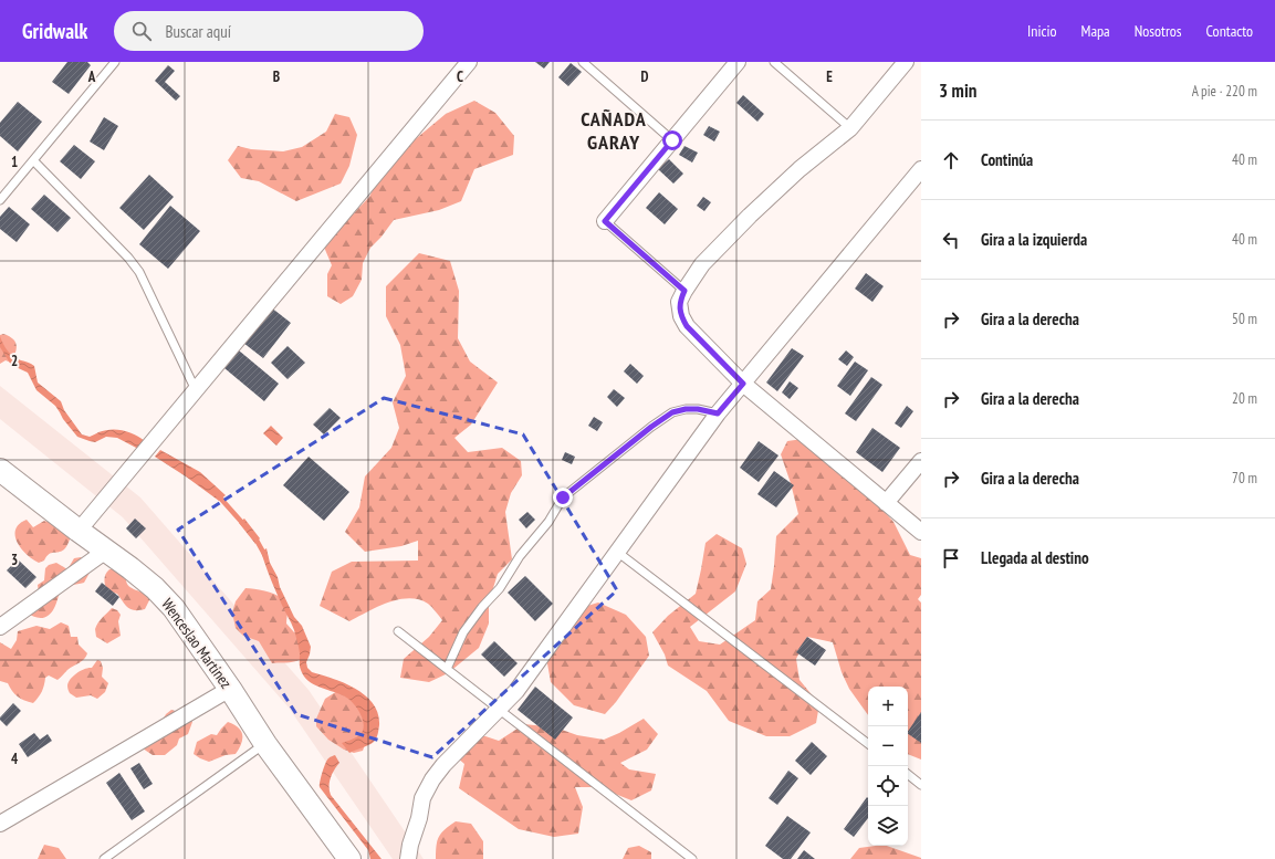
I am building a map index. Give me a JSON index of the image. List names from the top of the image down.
{
  "streets": {
    "main road": ["Wenceslao Martínez"]
  },
  "districts": ["CAÑADA GARAY"],
  "page": {
    "header": "Gridwalk",
    "search": "Buscar aquí",
    "nav": [
      "Inicio",
      "Mapa",
      "Nosotros",
      "Contacto"
    ],
    "heading": ["3 min", "A pie · 220 m"],
    "list": [
      ["Continúa", "40 m"],
      ["Gira a la izquierda", "40 m"],
      ["Gira a la derecha", "50 m"],
      ["Gira a la derecha", "20 m"],
      ["Gira a la derecha", "70 m"],
      "Llegada al destino"
    ],
    "map_buttons": ["+", "−"]
  },
  "grid": {
    "columns": [
      "A",
      "B",
      "C",
      "D",
      "E"
    ],
    "rows": [
      "1",
      "2",
      "3",
      "4"
    ]
  }
}
